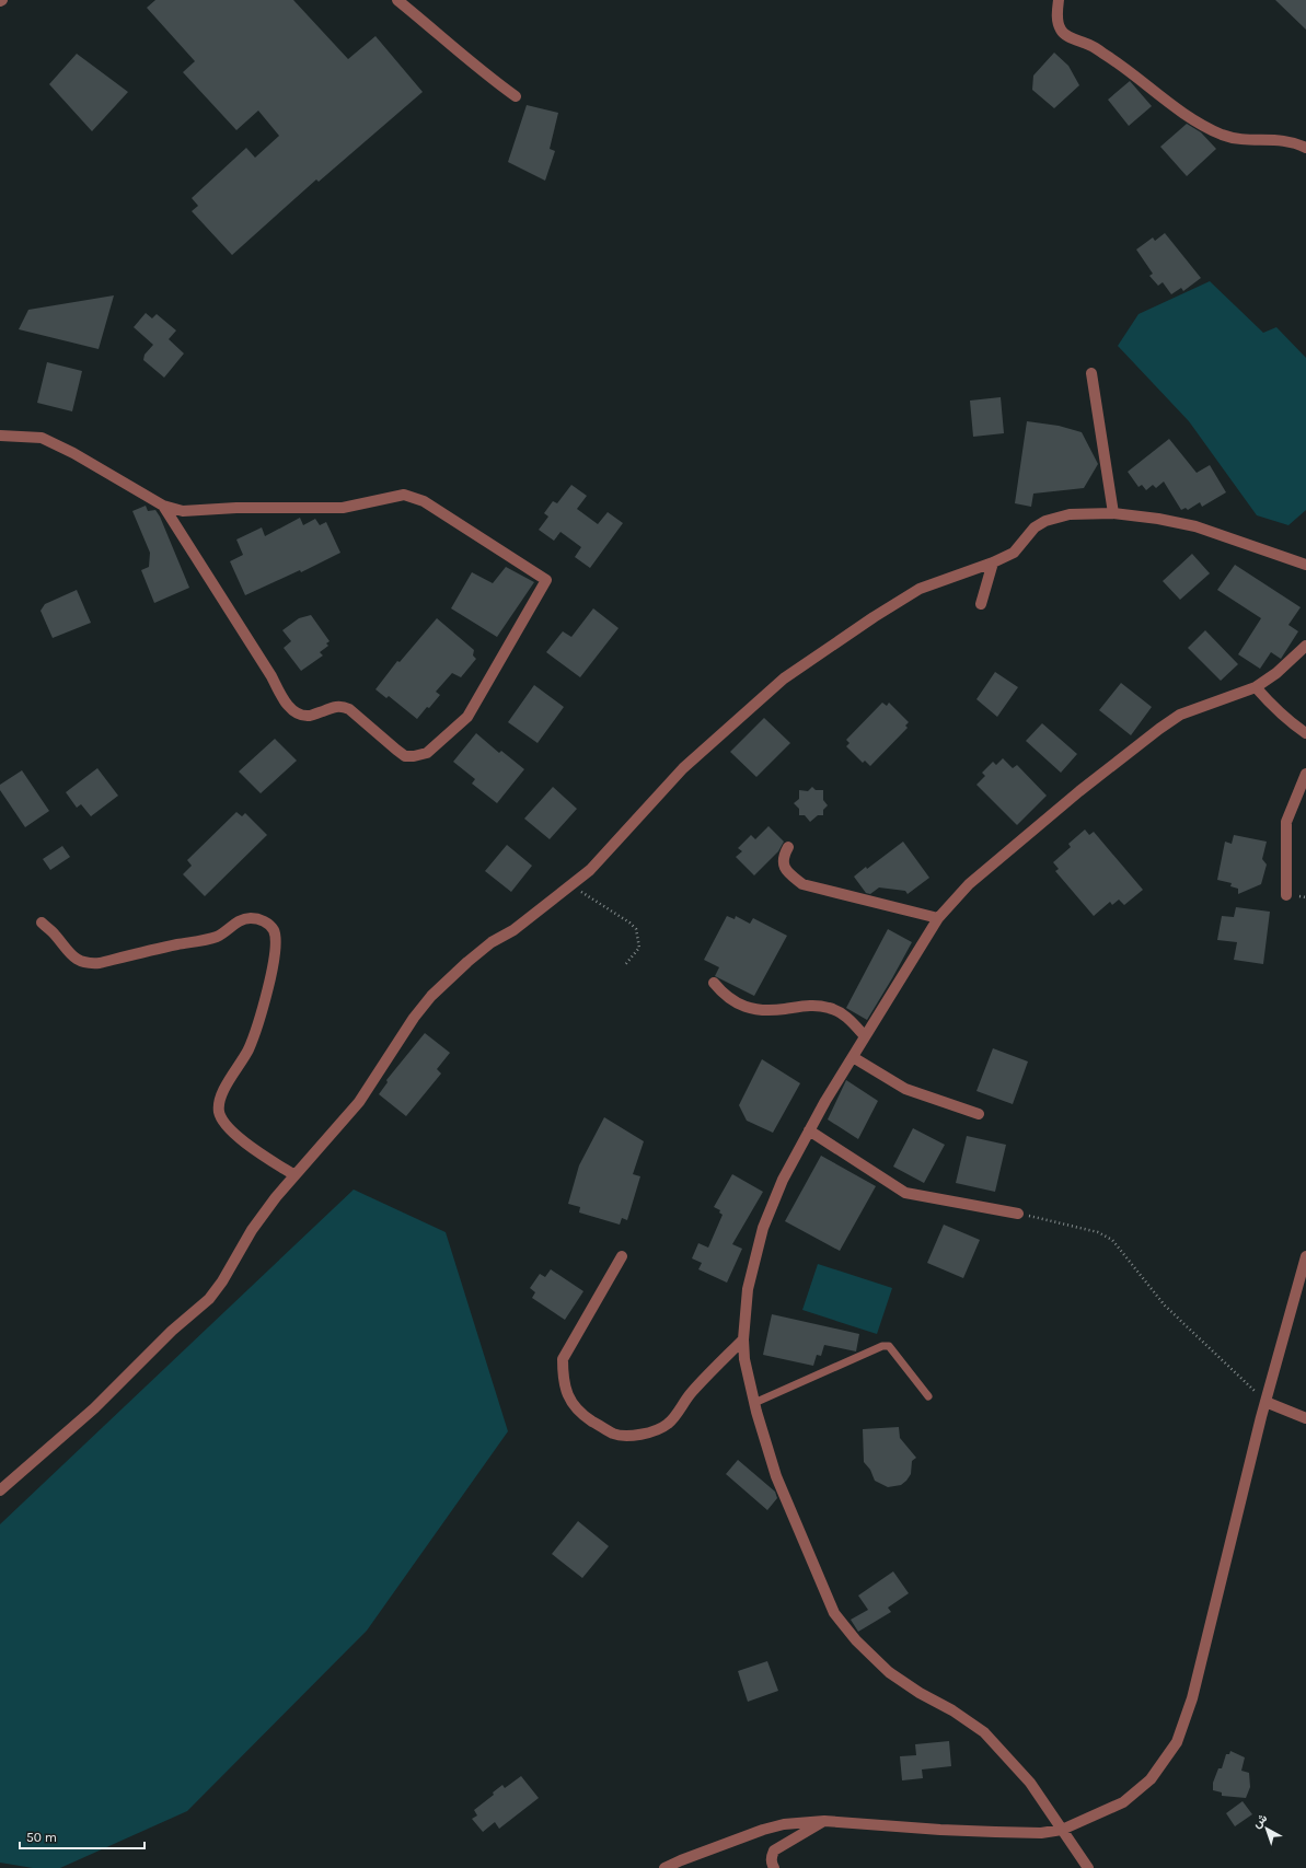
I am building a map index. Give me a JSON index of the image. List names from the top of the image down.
{
  "scale_bar": "50 m",
  "north": "top left"
}
